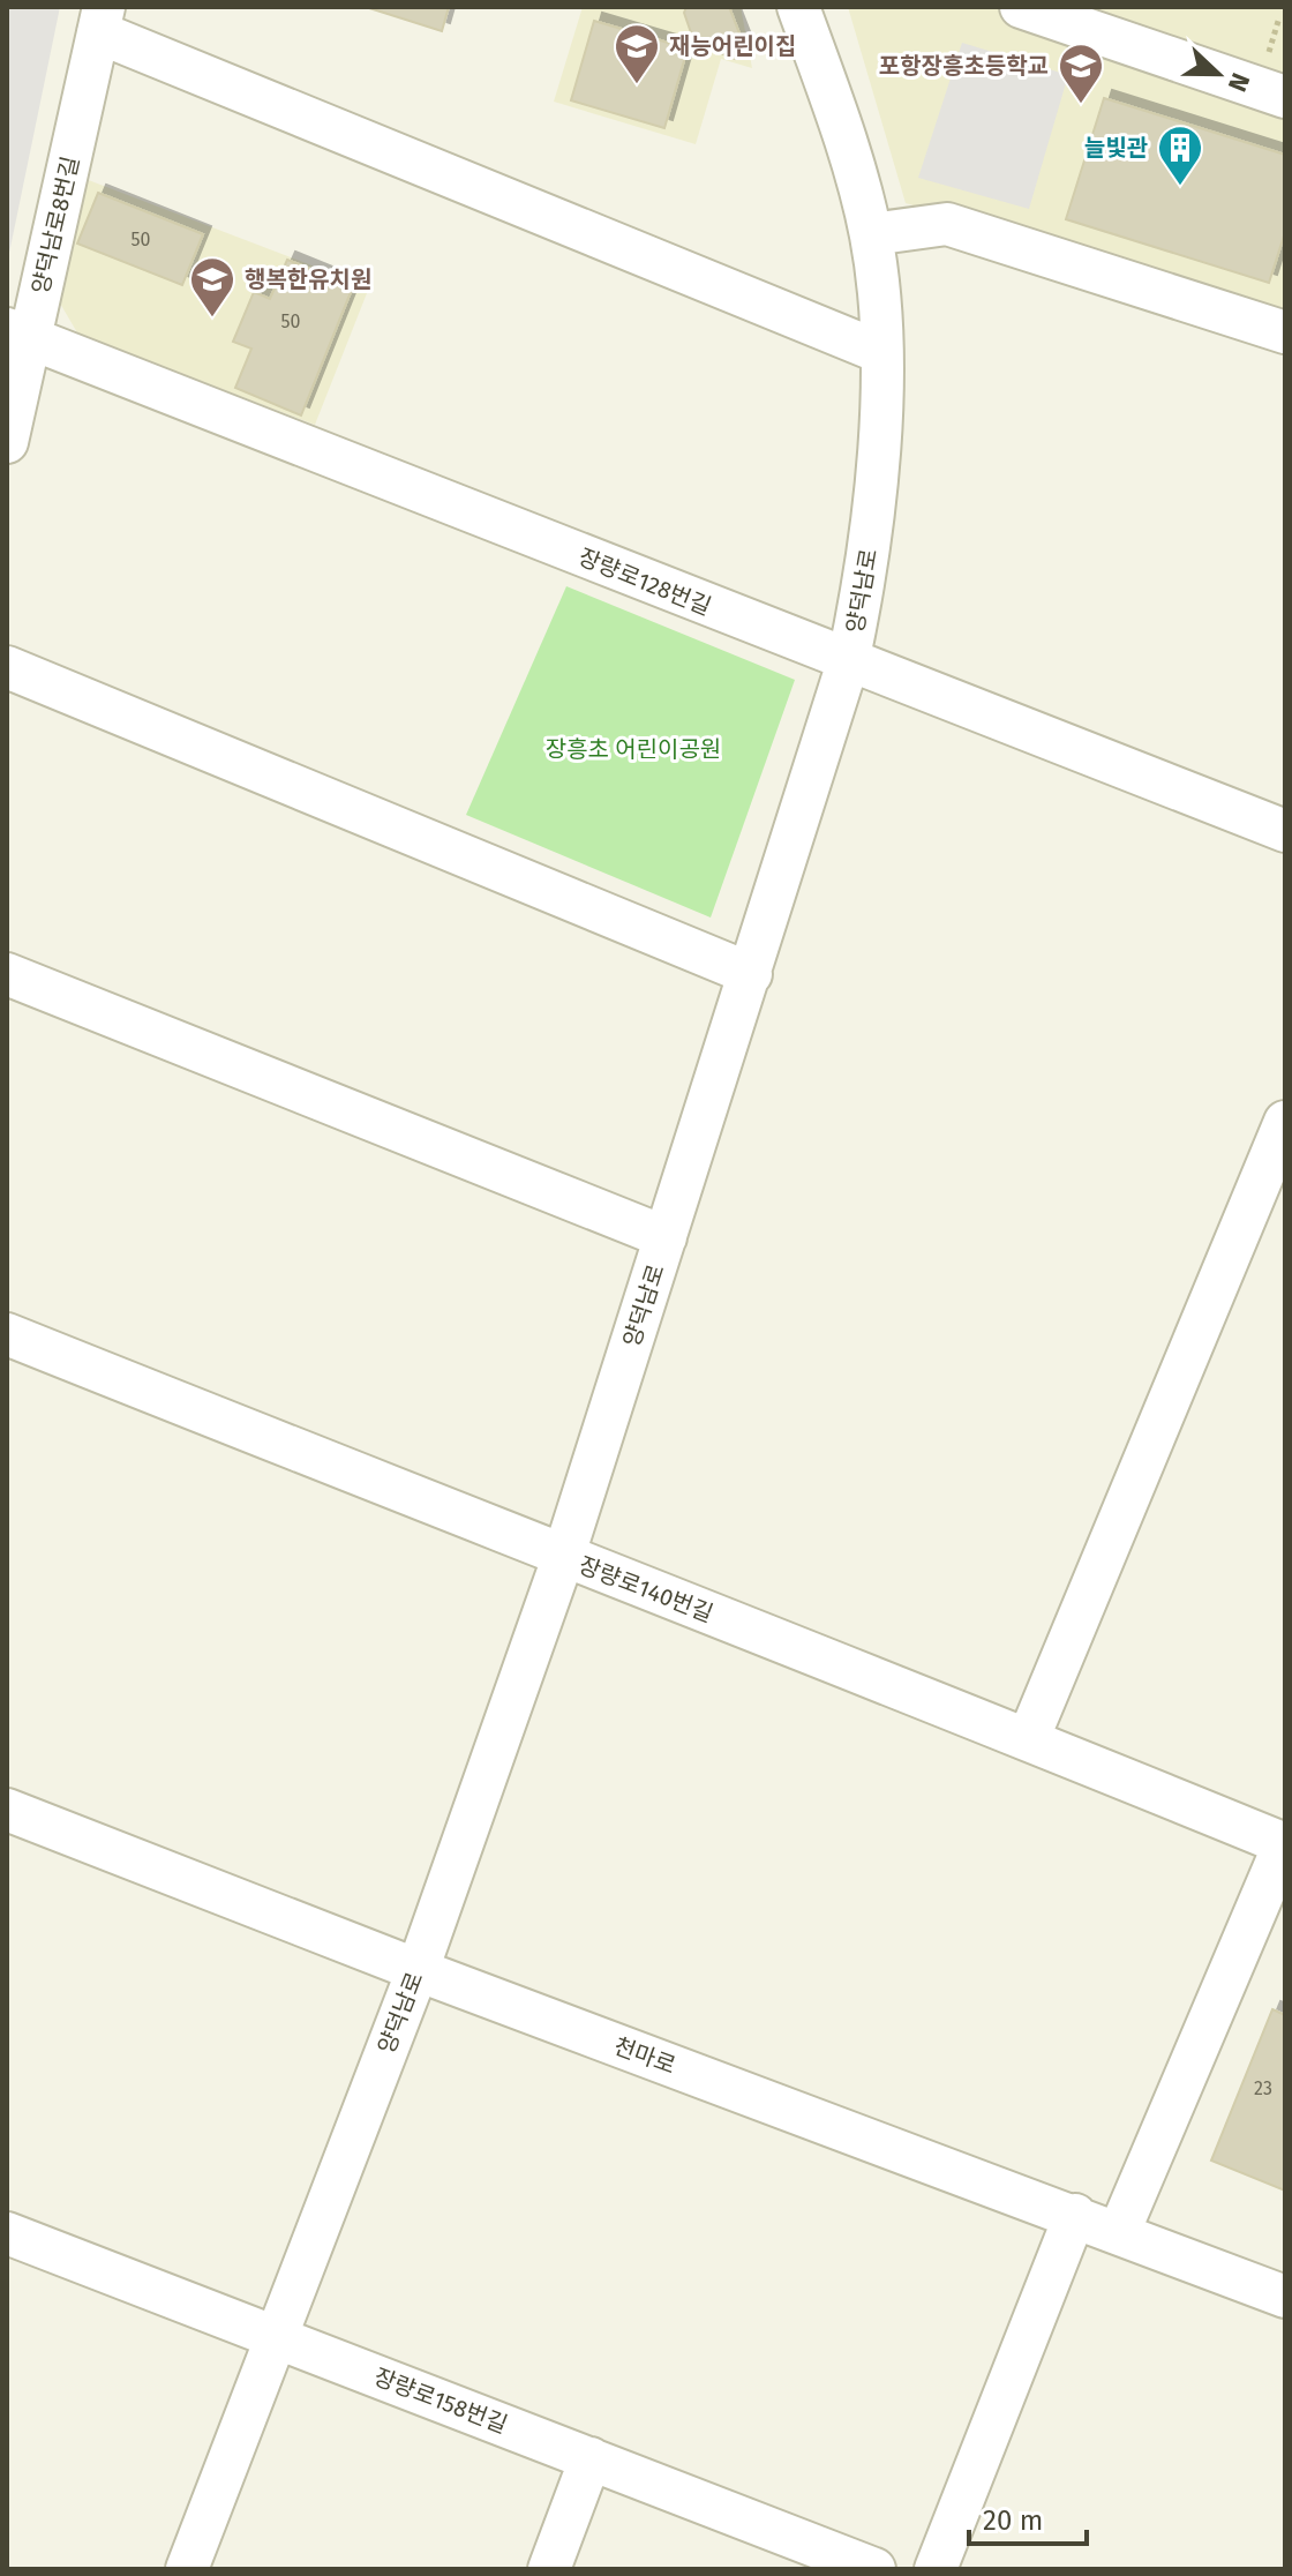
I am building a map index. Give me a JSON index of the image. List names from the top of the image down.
{
  "streets": {
    "street": [
      "양덕남로8번길",
      "장량로128번길",
      "양덕남로",
      "장량로140번길",
      "천마로",
      "장량로158번길"
    ]
  },
  "crossings": [
    ["양덕남로8번길", "장량로128번길"],
    ["장량로128번길", "양덕남로"],
    ["양덕남로", "장량로140번길"],
    ["양덕남로", "천마로"],
    ["양덕남로", "장량로158번길"]
  ],
  "parks": ["장흥초 어린이공원"],
  "places": {
    "school or university": ["재능어린이집", "포항장흥초등학교", "행복한유치원"],
    "building": ["늘빛관"]
  },
  "house_numbers": ["50", "50", "23"],
  "scale_bar": "20 m",
  "north": "right"
}
